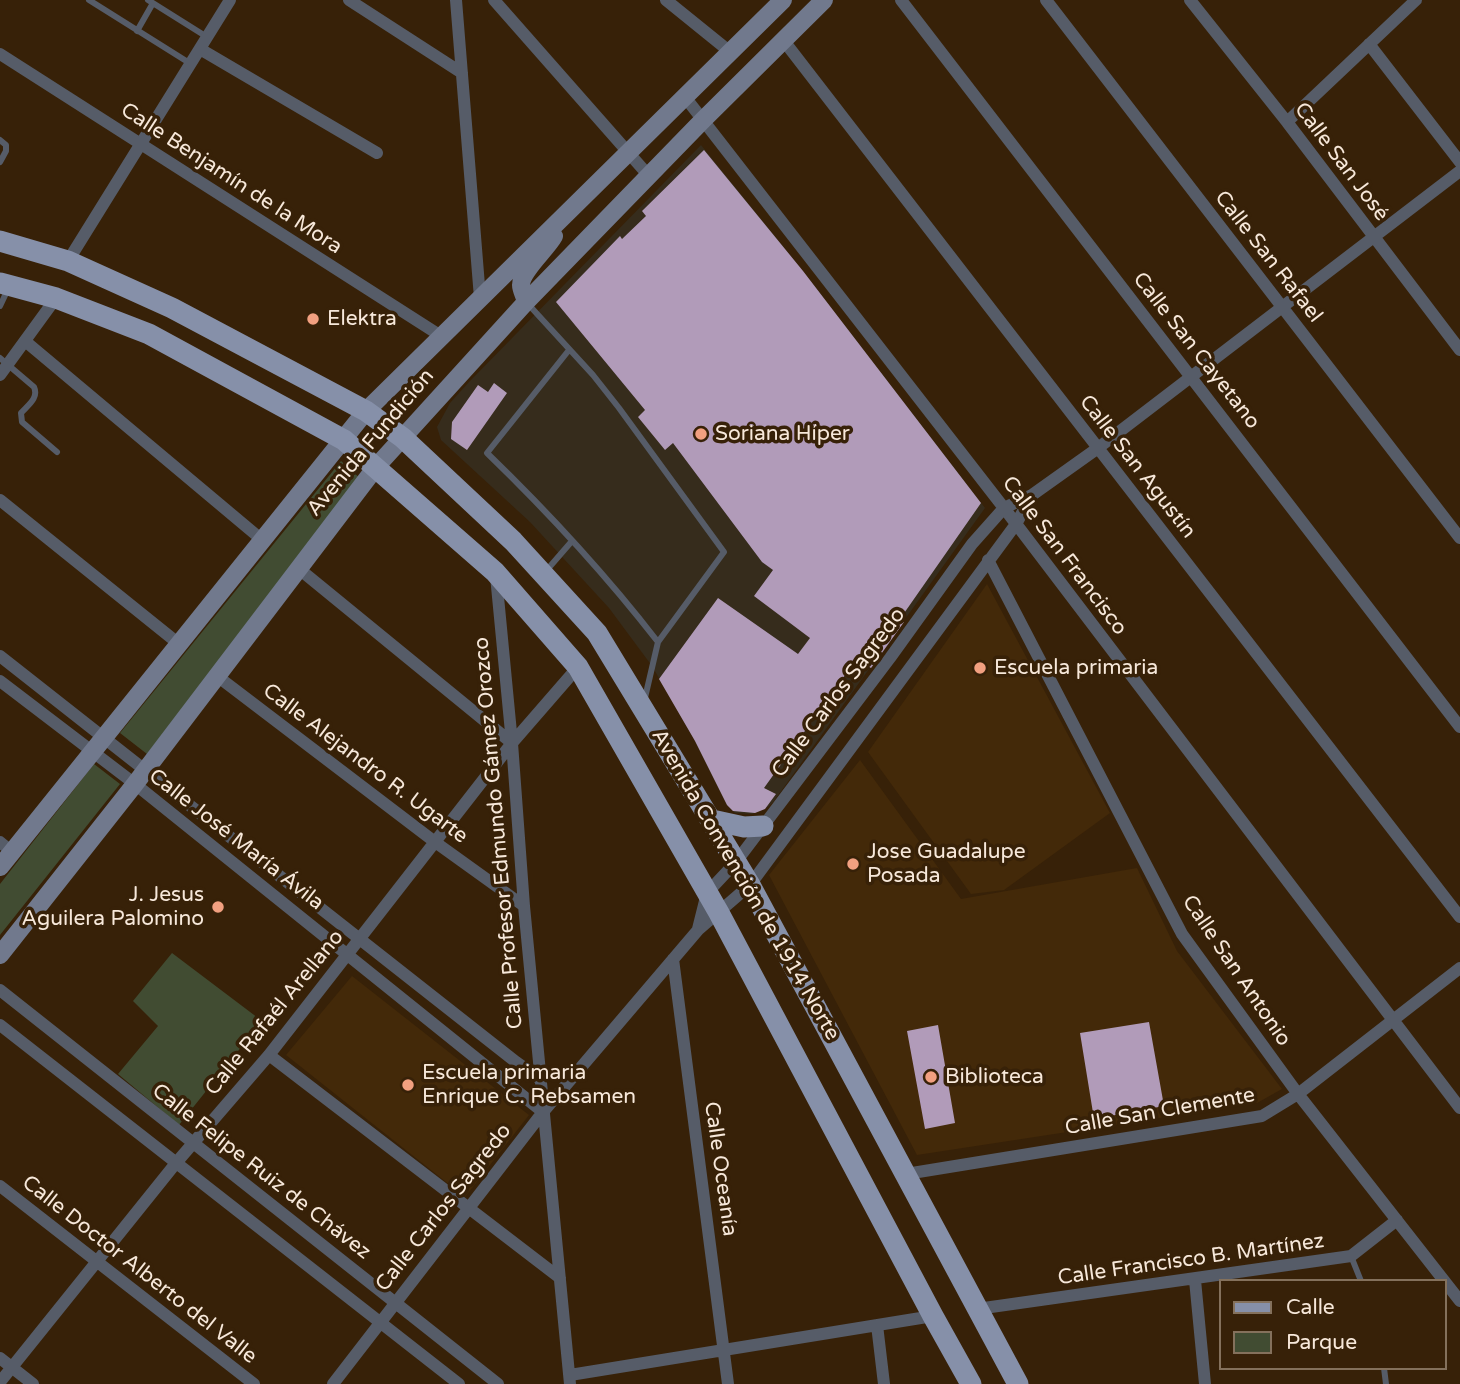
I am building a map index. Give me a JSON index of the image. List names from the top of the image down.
{
  "streets": {
    "main road": ["Avenida Convención de 1914 Norte"],
    "street": [
      "Calle San José",
      "Calle Benjamín de la Mora",
      "Calle San Rafael",
      "Calle San Cayetano",
      "Avenida Fundición",
      "Calle San Agustín",
      "Calle San Francisco",
      "Calle Carlos Sagredo",
      "Calle Alejandro R. Ugarte",
      "Calle Profesor Edmundo Gámez Orozco",
      "Calle José María Ávila",
      "Calle San Antonio",
      "Calle Rafaél Arellano",
      "Calle San Clemente",
      "Calle Oceanía",
      "Calle Felipe Ruiz de Chávez",
      "Calle Francisco B. Martínez",
      "Calle Doctor Alberto del Valle"
    ]
  },
  "crossings": [
    ["Calle San José", "Calle Carlos Sagredo"],
    ["Calle Benjamín de la Mora", "Avenida Fundición"],
    ["Calle San Rafael", "Calle Carlos Sagredo"],
    ["Calle San Cayetano", "Calle Carlos Sagredo"],
    ["Avenida Fundición", "Calle San Agustín"],
    ["Avenida Fundición", "Calle San Francisco"],
    ["Avenida Fundición", "Calle Alejandro R. Ugarte"],
    ["Avenida Fundición", "Calle José María Ávila"],
    ["Avenida Fundición", "Avenida Convención de 1914 Norte"],
    ["Calle San Agustín", "Calle Carlos Sagredo"],
    ["Calle San Francisco", "Calle Carlos Sagredo"],
    ["Calle San Francisco", "Calle San Clemente"],
    ["Calle Carlos Sagredo", "Calle Profesor Edmundo Gámez Orozco"],
    ["Calle Carlos Sagredo", "Calle José María Ávila"],
    ["Calle Carlos Sagredo", "Avenida Convención de 1914 Norte"],
    ["Calle Carlos Sagredo", "Calle San Antonio"],
    ["Calle Carlos Sagredo", "Calle Oceanía"],
    ["Calle Carlos Sagredo", "Calle Felipe Ruiz de Chávez"],
    ["Calle Alejandro R. Ugarte", "Calle Profesor Edmundo Gámez Orozco"],
    ["Calle Alejandro R. Ugarte", "Calle Rafaél Arellano"],
    ["Calle Profesor Edmundo Gámez Orozco", "Calle José María Ávila"],
    ["Calle Profesor Edmundo Gámez Orozco", "Avenida Convención de 1914 Norte"],
    ["Calle Profesor Edmundo Gámez Orozco", "Calle Rafaél Arellano"],
    ["Calle José María Ávila", "Calle Rafaél Arellano"],
    ["Avenida Convención de 1914 Norte", "Calle Rafaél Arellano"],
    ["Avenida Convención de 1914 Norte", "Calle San Clemente"],
    ["Avenida Convención de 1914 Norte", "Calle Francisco B. Martínez"],
    ["Calle San Antonio", "Calle San Clemente"],
    ["Calle San Antonio", "Calle Francisco B. Martínez"],
    ["Calle Rafaél Arellano", "Calle Felipe Ruiz de Chávez"],
    ["Calle Rafaél Arellano", "Calle Doctor Alberto del Valle"]
  ],
  "places": [
    "Elektra",
    "Soriana Híper",
    "Escuela primaria",
    "Jose Guadalupe Posada",
    "J. Jesus Aguilera Palomino",
    "Biblioteca",
    "Escuela primaria Enrique C. Rebsamen"
  ],
  "legend": ["Calle", "Parque"]
}
